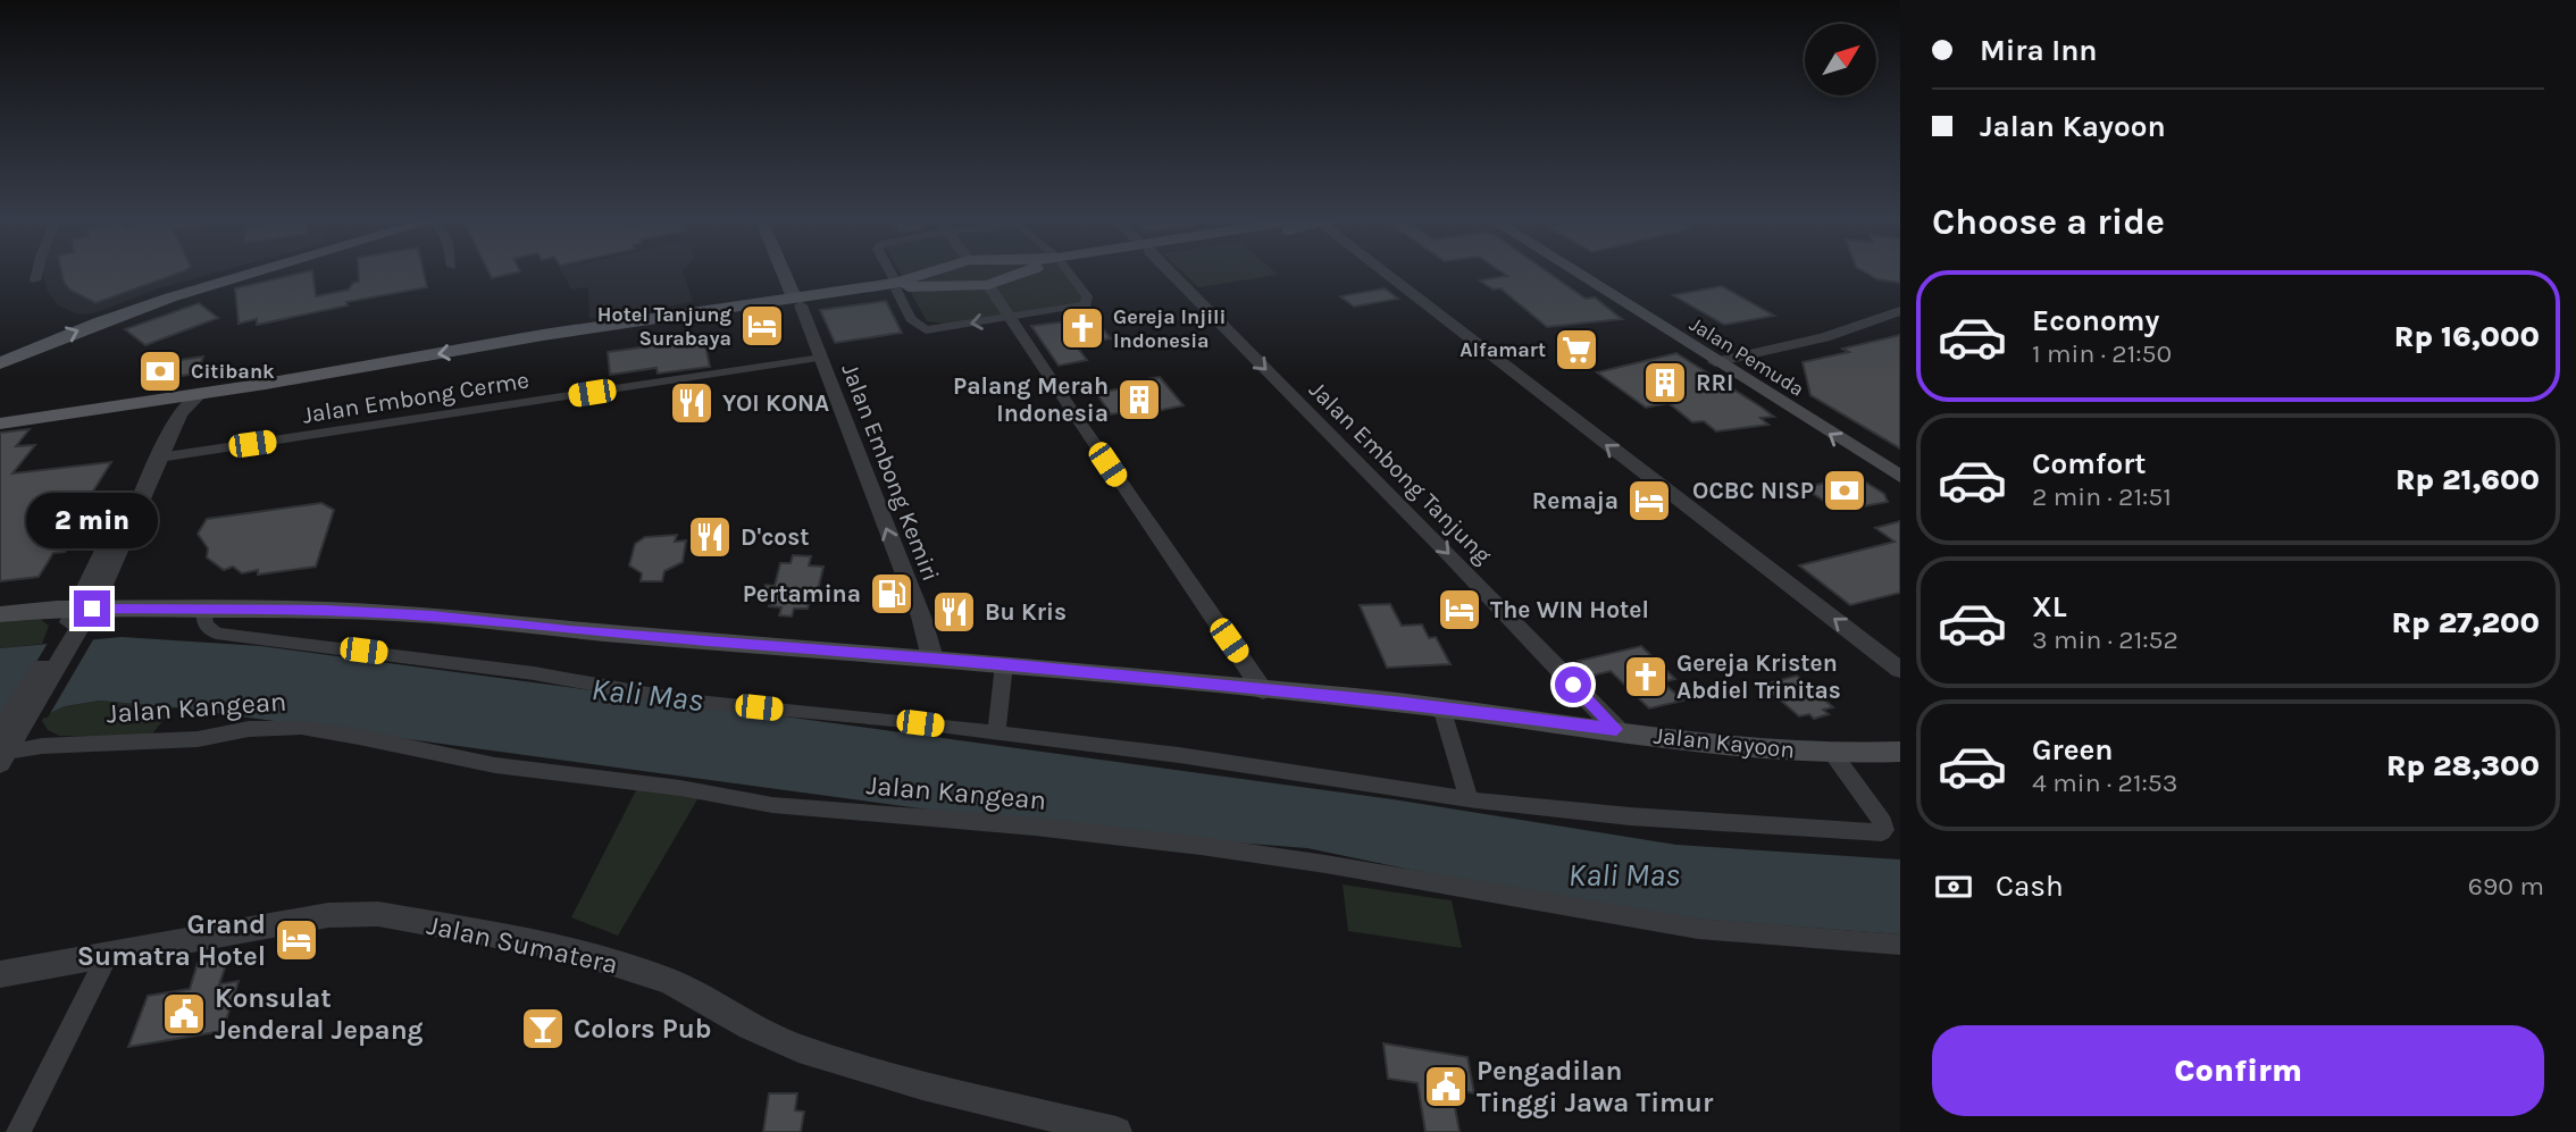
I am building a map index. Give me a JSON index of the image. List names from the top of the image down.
{
  "streets": {
    "main road": ["Jalan Pemuda", "Jalan Kayoon"],
    "street": [
      "Jalan Embong Cerme",
      "Jalan Embong Kemiri",
      "Jalan Embong Tanjung",
      "Jalan Kangean",
      "Jalan Sumatera"
    ]
  },
  "crossings": [
    ["Jalan Embong Cerme", "Jalan Embong Kemiri"],
    ["Jalan Embong Kemiri", "Jalan Kayoon"],
    ["Jalan Embong Tanjung", "Jalan Kayoon"]
  ],
  "one_way": ["Jalan Pemuda", "Jalan Embong Kemiri"],
  "water": ["Kali Mas"],
  "places": {
    "hotel": [
      "Hotel Tanjung Surabaya",
      "Remaja",
      "The WIN Hotel",
      "Grand Sumatra Hotel"
    ],
    "church": ["Gereja Injili Indonesia", "Gereja Kristen Abdiel Trinitas"],
    "supermarket": ["Alfamart"],
    "bank": ["Citibank", "OCBC NISP"],
    "building": ["RRI", "Palang Merah Indonesia"],
    "restaurant": ["YOI KONA", "D'cost", "Bu Kris"],
    "fuel station": ["Pertamina"],
    "public building": ["Konsulat Jenderal Jepang", "Pengadilan Tinggi Jawa Timur"],
    "bar": ["Colors Pub"]
  },
  "north": "top right",
  "page": {
    "banner": ["Mira Inn", "Jalan Kayoon"],
    "heading": "Choose a ride",
    "list": [
      {
        "name": "Economy",
        "note": "1 min · 21:50",
        "value": "Rp 16,000"
      },
      {
        "name": "Comfort",
        "note": "2 min · 21:51",
        "value": "Rp 21,600"
      },
      {
        "name": "XL",
        "note": "3 min · 21:52",
        "value": "Rp 27,200"
      },
      {
        "name": "Green",
        "note": "4 min · 21:53",
        "value": "Rp 28,300"
      }
    ],
    "bubble": "2 min",
    "pay": ["Cash", "690 m"],
    "buttons": "Confirm"
  }
}
